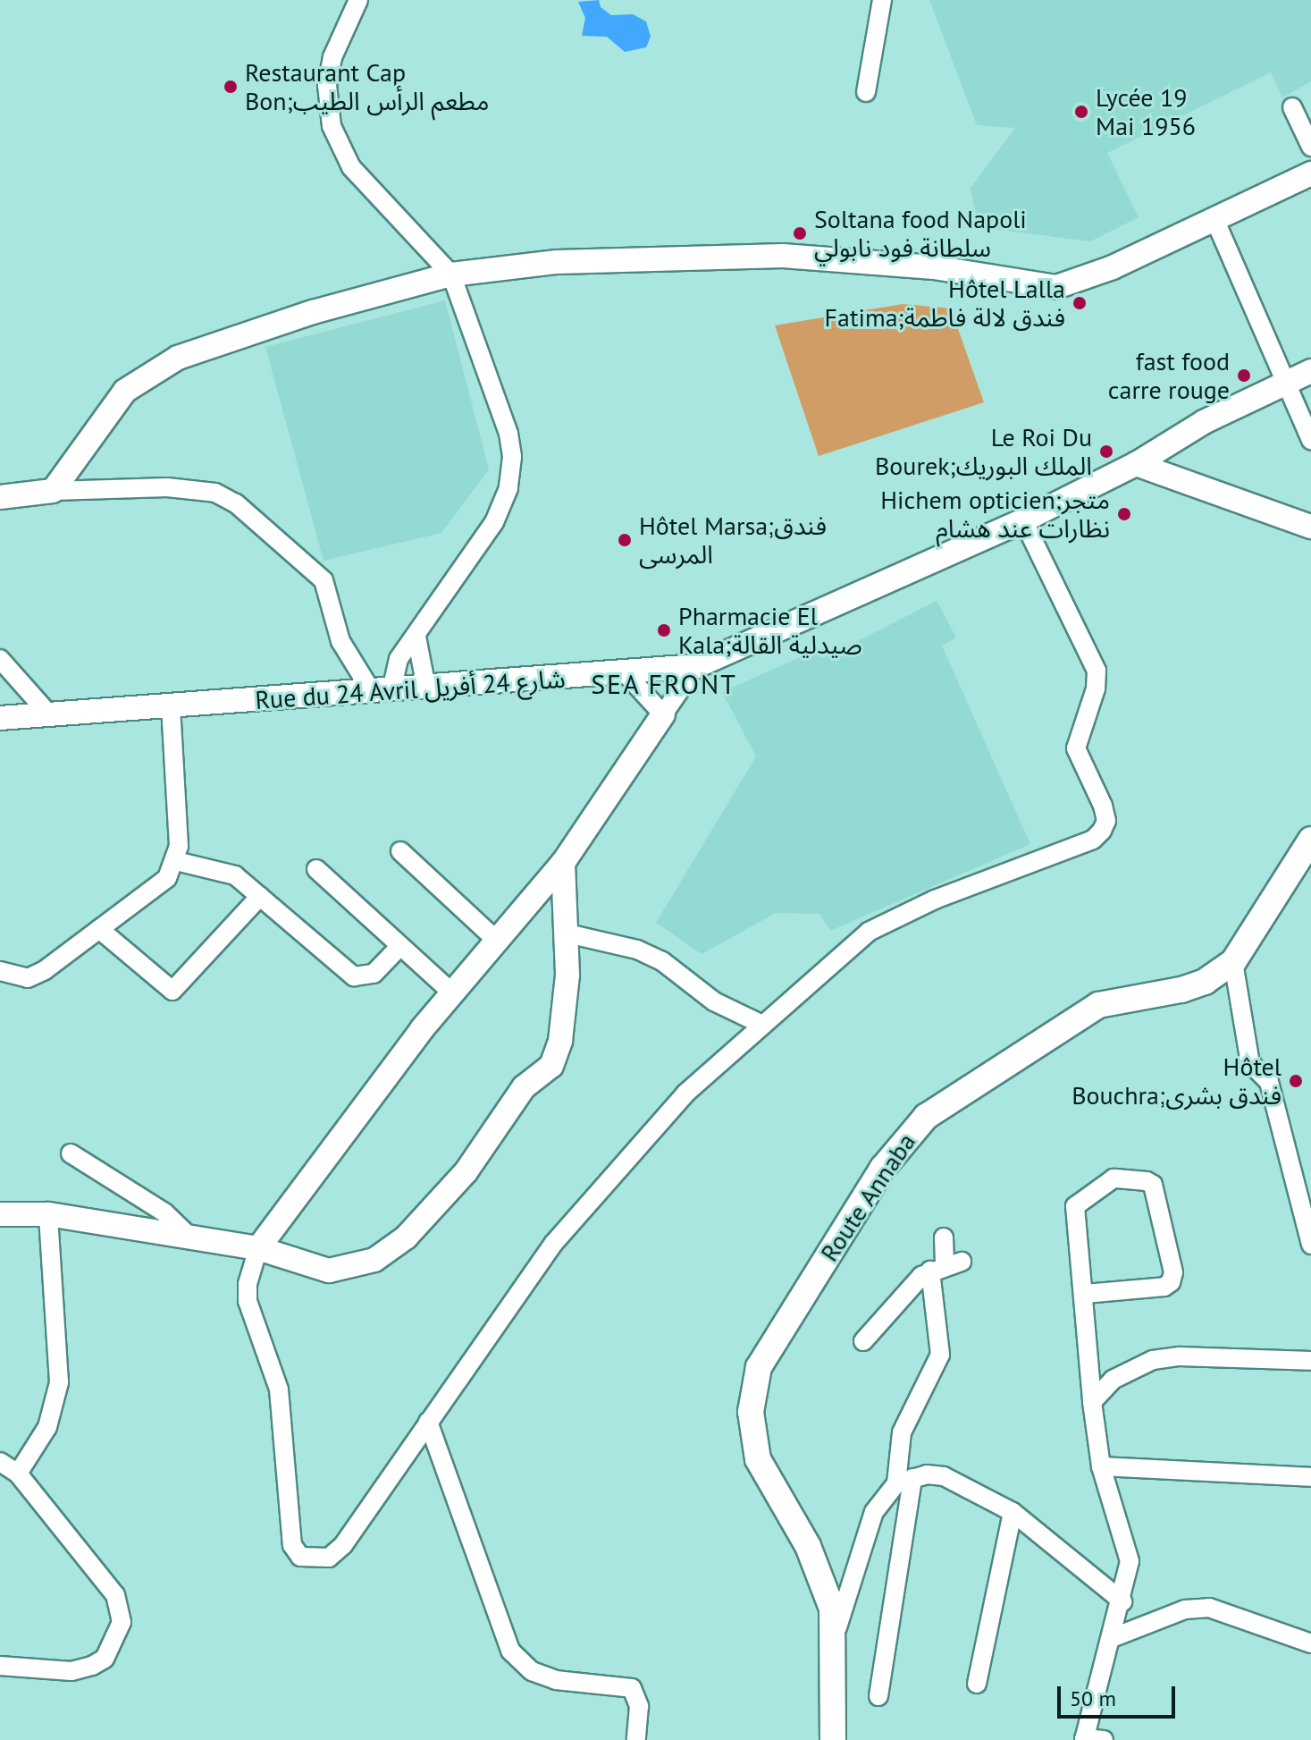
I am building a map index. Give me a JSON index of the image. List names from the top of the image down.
{
  "streets": {
    "main road": ["Route Annaba"],
    "street": ["Rue du 24 Avril شارع 24 أفريل"]
  },
  "districts": ["SEA FRONT"],
  "places": [
    "Restaurant Cap Bon;مطعم الرأس الطيب",
    "Lycée 19 Mai 1956",
    "Soltana food Napoli سلطانة فود نابولي",
    "Hôtel Lalla Fatima;فندق لالة فاطمة",
    "fast food carre rouge",
    "Le Roi Du Bourek;الملك البوريك",
    "Hichem opticien;متجر نظارات عند هشام",
    "Hôtel Marsa;فندق المرسى",
    "Pharmacie El Kala;صيدلية القالة",
    "Hôtel Bouchra;فندق بشرى"
  ],
  "scale_bar": "50 m"
}
